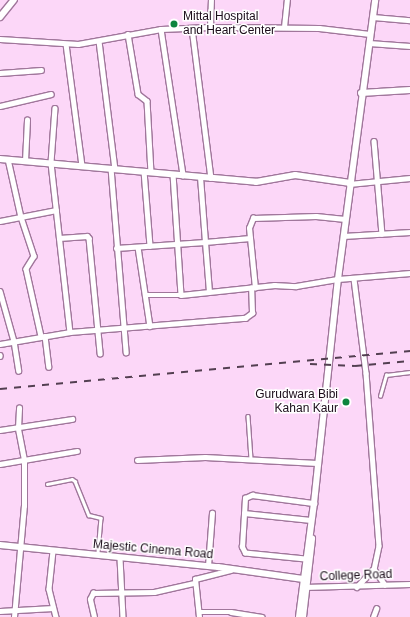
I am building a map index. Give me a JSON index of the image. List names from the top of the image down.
{
  "streets": {
    "street": ["Majestic Cinema Road", "College Road"]
  },
  "places": ["Mittal Hospital and Heart Center", "Gurudwara Bibi Kahan Kaur"]
}
